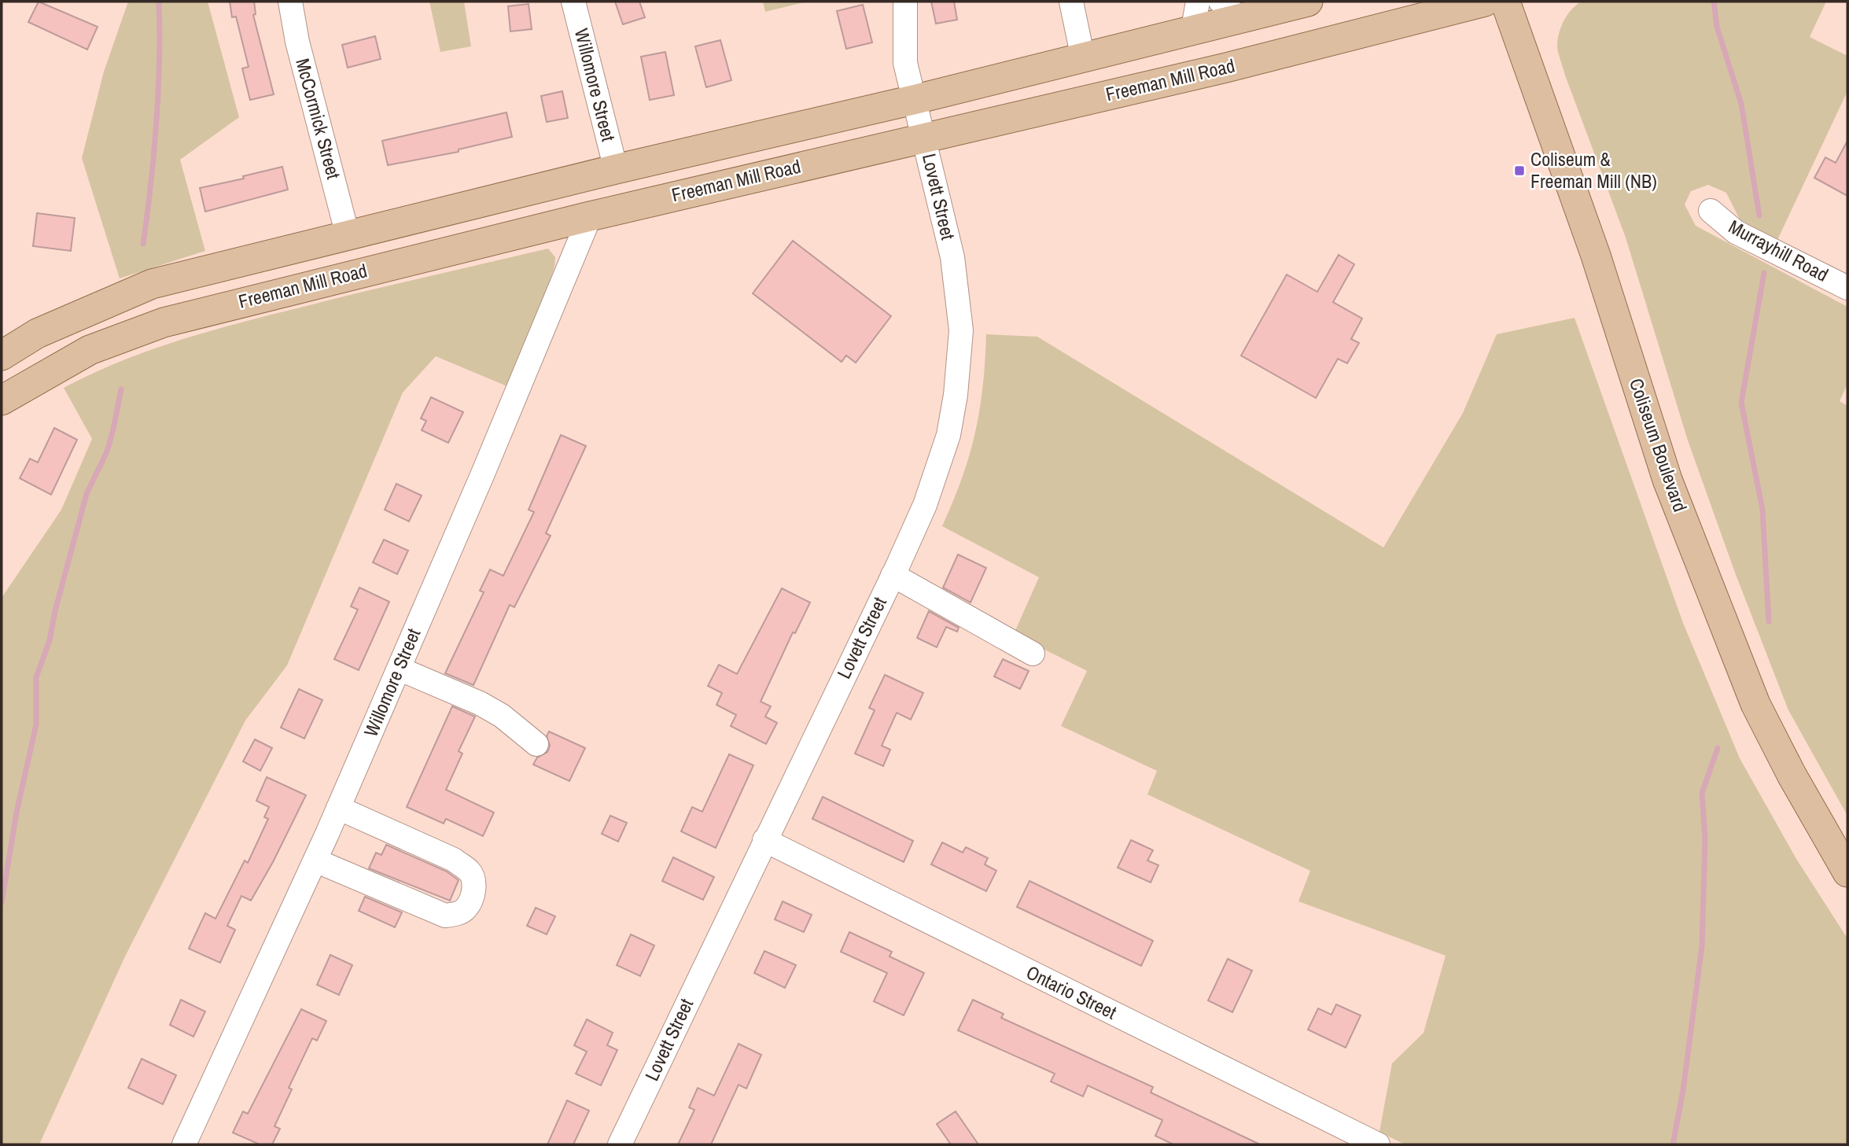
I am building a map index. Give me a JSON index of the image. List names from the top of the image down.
{
  "streets": {
    "main road": ["Freeman Mill Road", "Coliseum Boulevard"],
    "street": [
      "Willomore Street",
      "McCormick Street",
      "Lovett Street",
      "Murrayhill Road",
      "Ontario Street"
    ]
  },
  "crossings": [
    ["Freeman Mill Road", "Willomore Street"],
    ["Freeman Mill Road", "McCormick Street"],
    ["Freeman Mill Road", "Lovett Street"],
    ["Lovett Street", "Ontario Street"]
  ],
  "places": {
    "transit": ["Coliseum & Freeman Mill (NB)"]
  }
}
